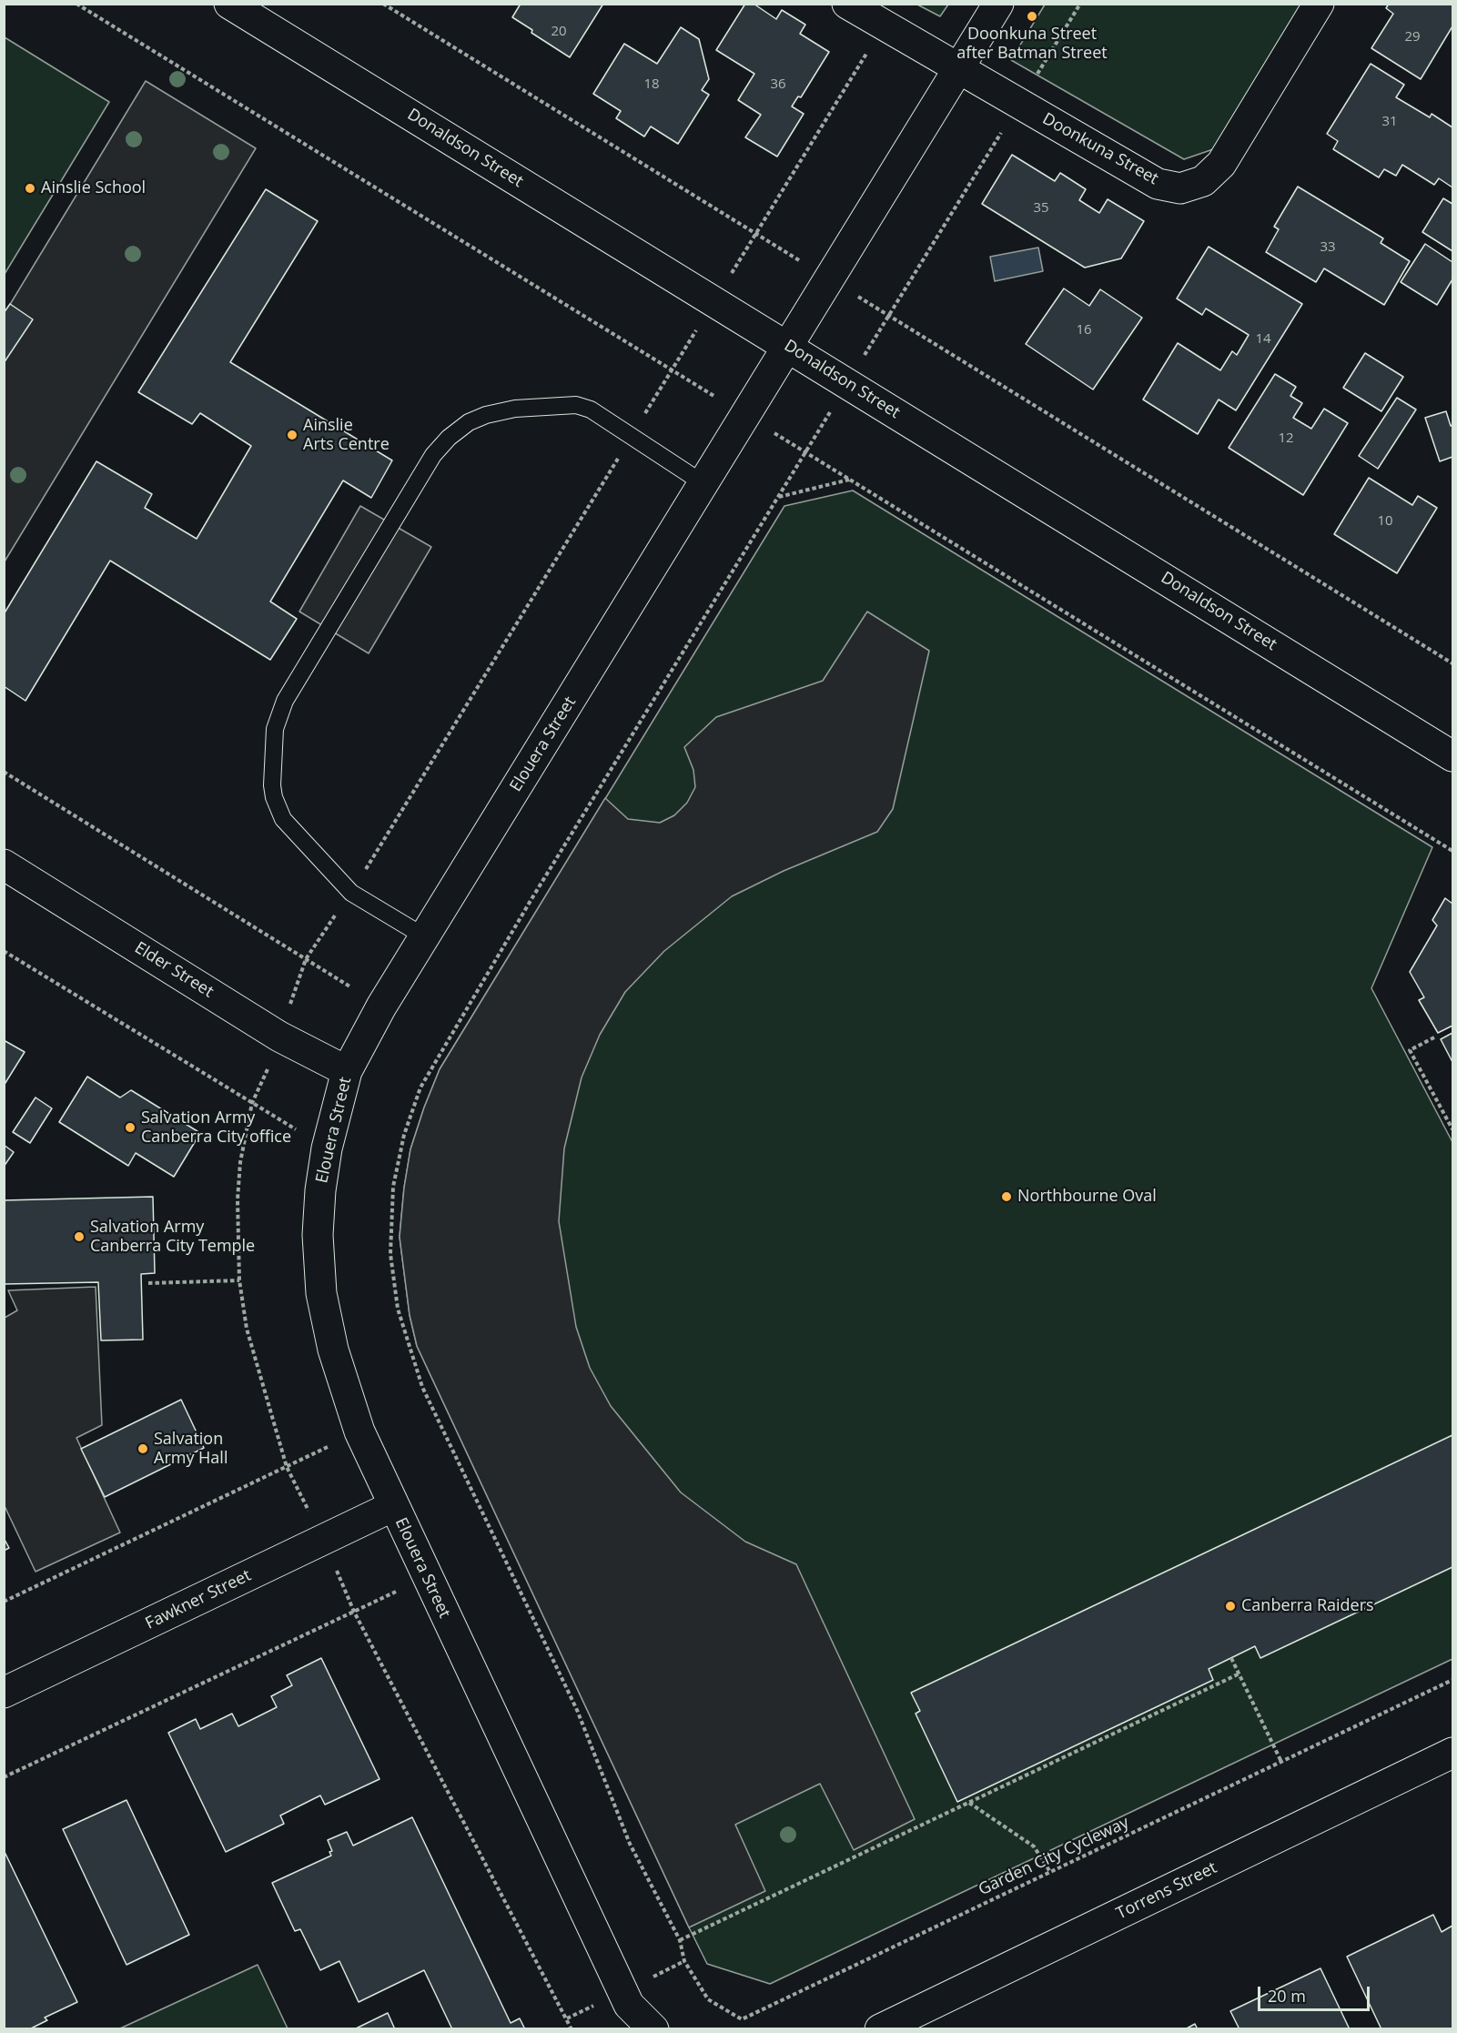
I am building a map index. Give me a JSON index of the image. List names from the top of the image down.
{
  "streets": {
    "street": [
      "Donaldson Street",
      "Doonkuna Street",
      "Elouera Street",
      "Elder Street",
      "Fawkner Street",
      "Torrens Street"
    ],
    "path": ["Garden City Cycleway"]
  },
  "crossings": [
    ["Donaldson Street", "Elouera Street"],
    ["Elouera Street", "Elder Street"],
    ["Elouera Street", "Fawkner Street"]
  ],
  "places": [
    "Doonkuna Street after Batman Street",
    "Ainslie School",
    "Ainslie Arts Centre",
    "Salvation Army Canberra City office",
    "Northbourne Oval",
    "Salvation Army Canberra City Temple",
    "Salvation Army Hall",
    "Canberra Raiders"
  ],
  "house_numbers": [
    "20",
    "29",
    "18",
    "36",
    "31",
    "35",
    "33",
    "16",
    "14",
    "12",
    "10"
  ],
  "scale_bar": "20 m"
}
